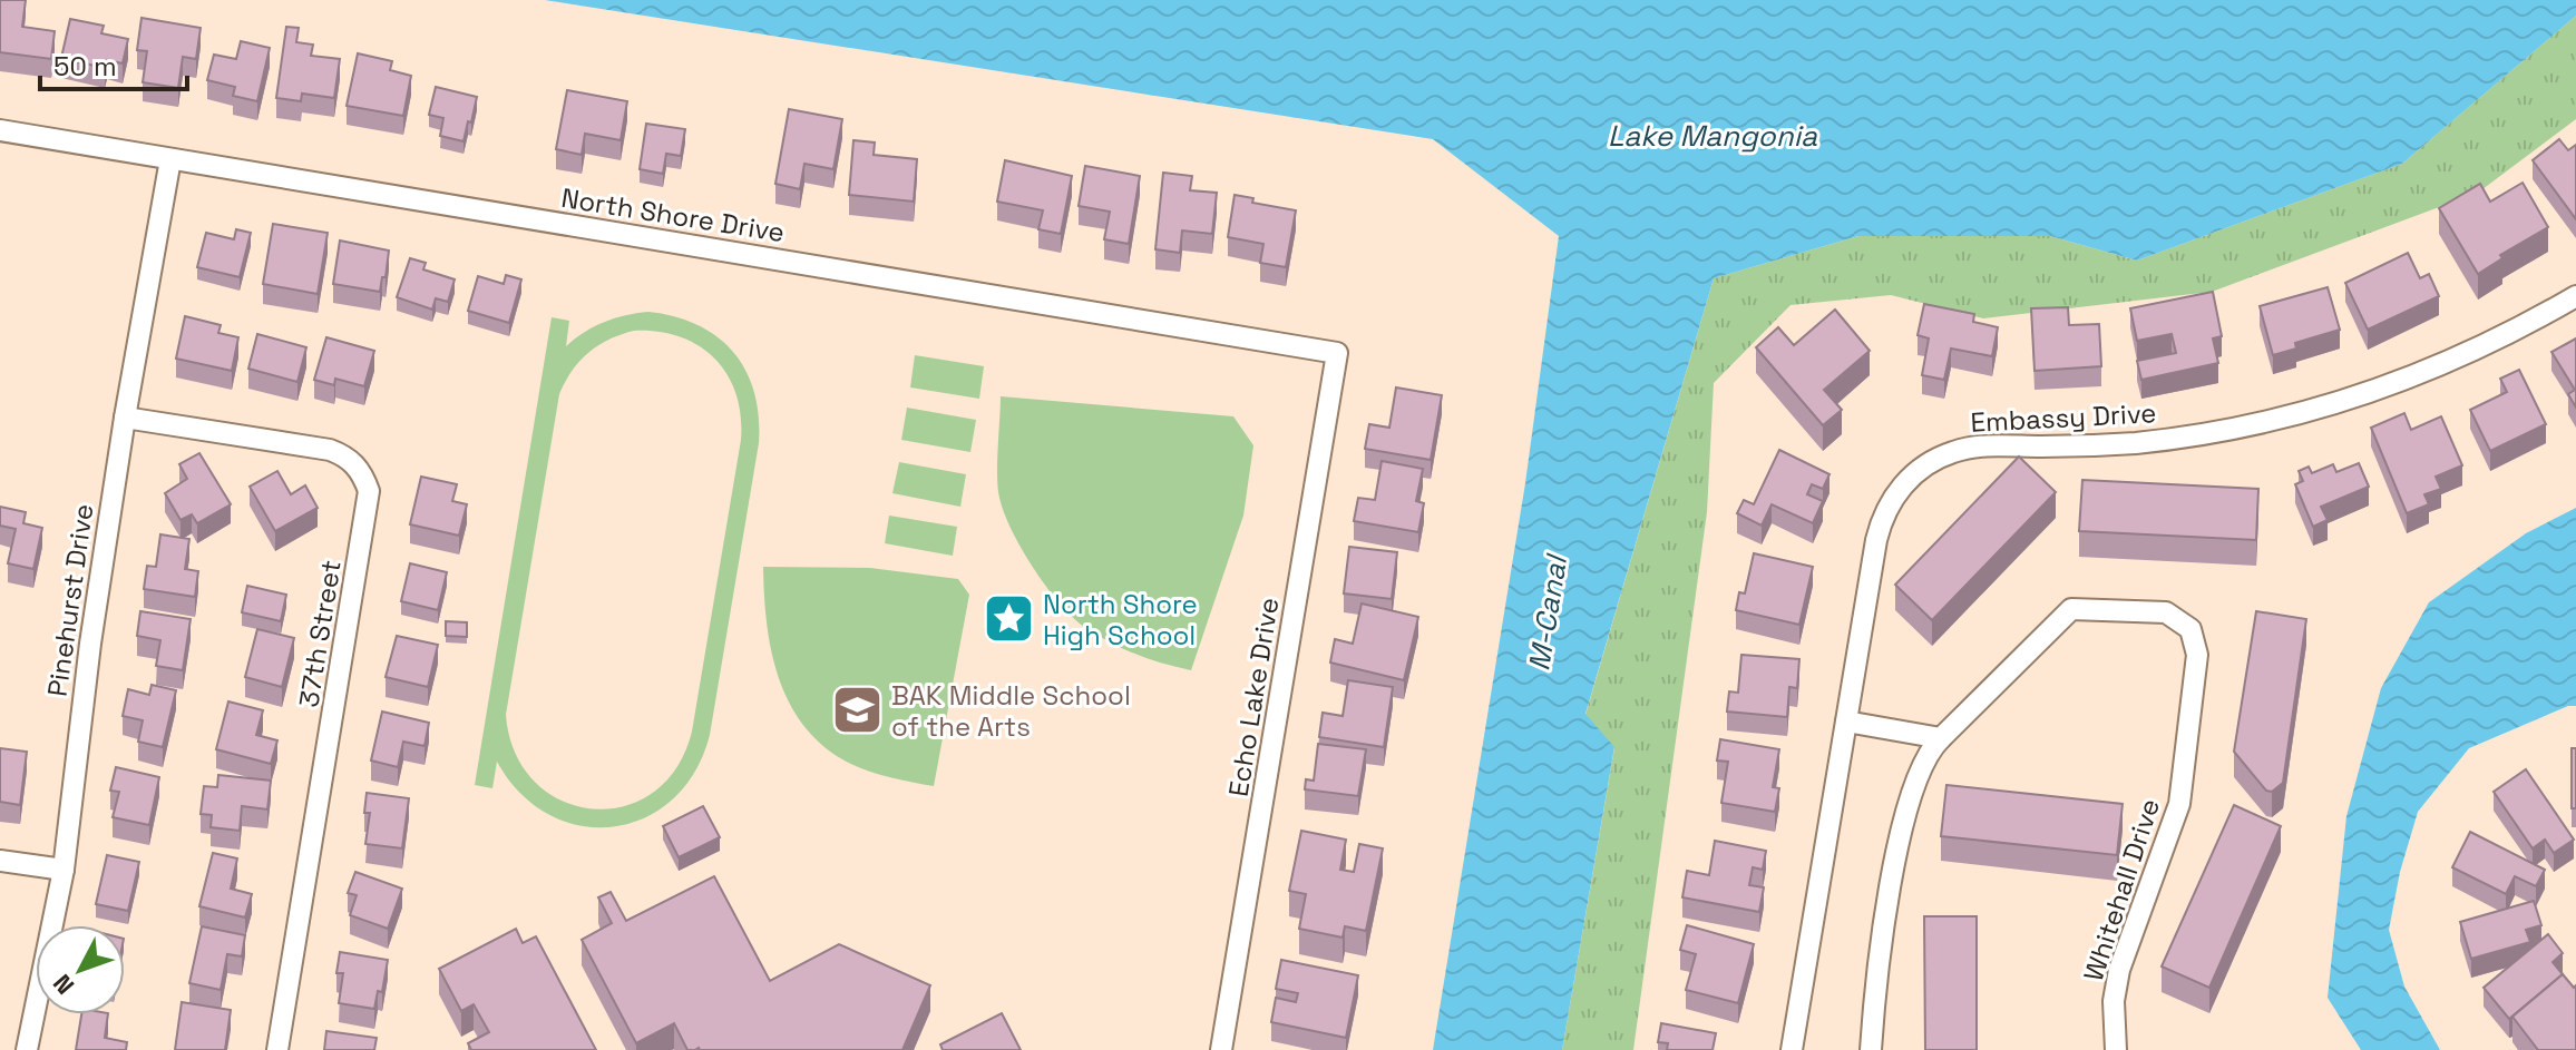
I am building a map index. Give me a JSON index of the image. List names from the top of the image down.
{
  "streets": {
    "street": [
      "North Shore Drive",
      "Embassy Drive",
      "Pinehurst Drive",
      "37th Street",
      "Echo Lake Drive",
      "Whitehall Drive"
    ]
  },
  "crossings": [
    ["North Shore Drive", "Pinehurst Drive"],
    ["North Shore Drive", "Echo Lake Drive"],
    ["Pinehurst Drive", "37th Street"]
  ],
  "water": ["Lake Mangonia", "M-Canal"],
  "places": {
    "place": ["North Shore High School"],
    "school or university": ["BAK Middle School of the Arts"]
  },
  "scale_bar": "50 m",
  "north": "bottom left"
}
